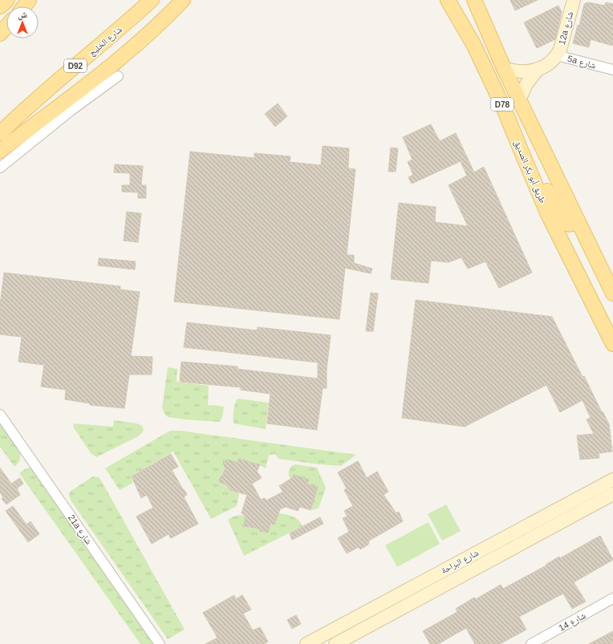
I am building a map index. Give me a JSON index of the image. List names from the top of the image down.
{
  "streets": {
    "main road": [
      "شارع الخليج",
      "D92",
      "D78",
      "طريق أبو بكر الصديق"
    ],
    "street": [
      "12a شارع",
      "5a شارع",
      "21a شارع",
      "شارع البراحة",
      "شارع 14"
    ]
  },
  "crossings": [
    ["12a شارع", "5a شارع"],
    ["5a شارع", "D78"]
  ],
  "north": "top"
}
